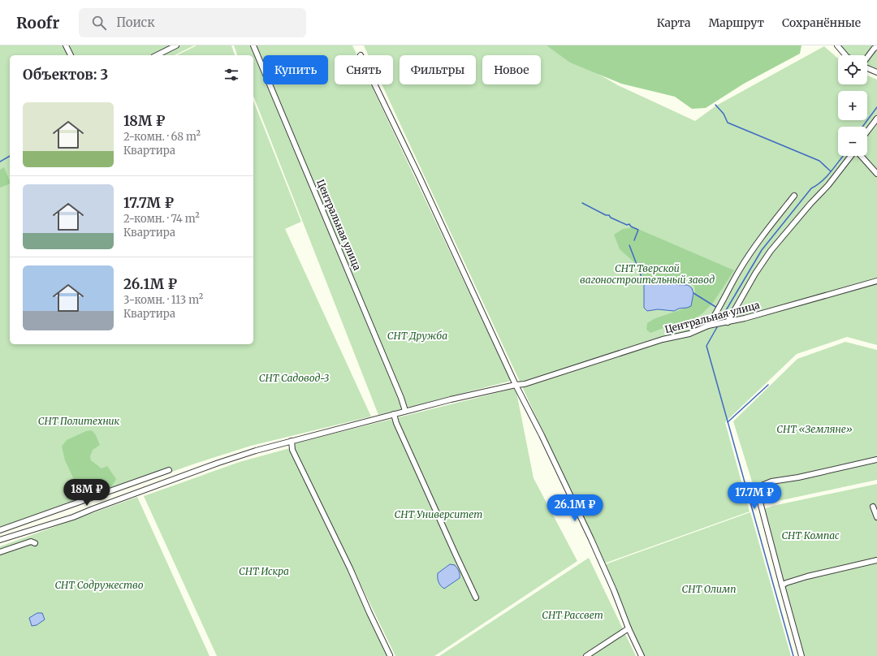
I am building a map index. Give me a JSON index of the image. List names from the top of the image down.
{
  "streets": {
    "street": ["Центральная улица"]
  },
  "parks": [
    "СНТ Тверской вагоностроительный завод",
    "СНТ Дружба",
    "СНТ Садовод-3",
    "СНТ Политехник",
    "СНТ «Земляне»",
    "СНТ Университет",
    "СНТ Компас",
    "СНТ Искра",
    "СНТ Содружество",
    "СНТ Олимп",
    "СНТ Рассвет"
  ],
  "page": {
    "header": "Roofr",
    "search": "Поиск",
    "nav": ["Карта", "Маршрут", "Сохранённые"],
    "map_buttons": ["+", "−"],
    "chip": [
      "Купить",
      "Снять",
      "Фильтры",
      "Новое"
    ],
    "heading": "Объектов: 3",
    "list": [
      {
        "name": "18M ₽",
        "note": "2-комн. · 68 m² · Квартира"
      },
      {
        "name": "17.7M ₽",
        "note": "2-комн. · 74 m² · Квартира"
      },
      {
        "name": "26.1M ₽",
        "note": "3-комн. · 113 m² · Квартира"
      }
    ],
    "price": ["18M ₽", "17.7M ₽", "26.1M ₽"]
  }
}
